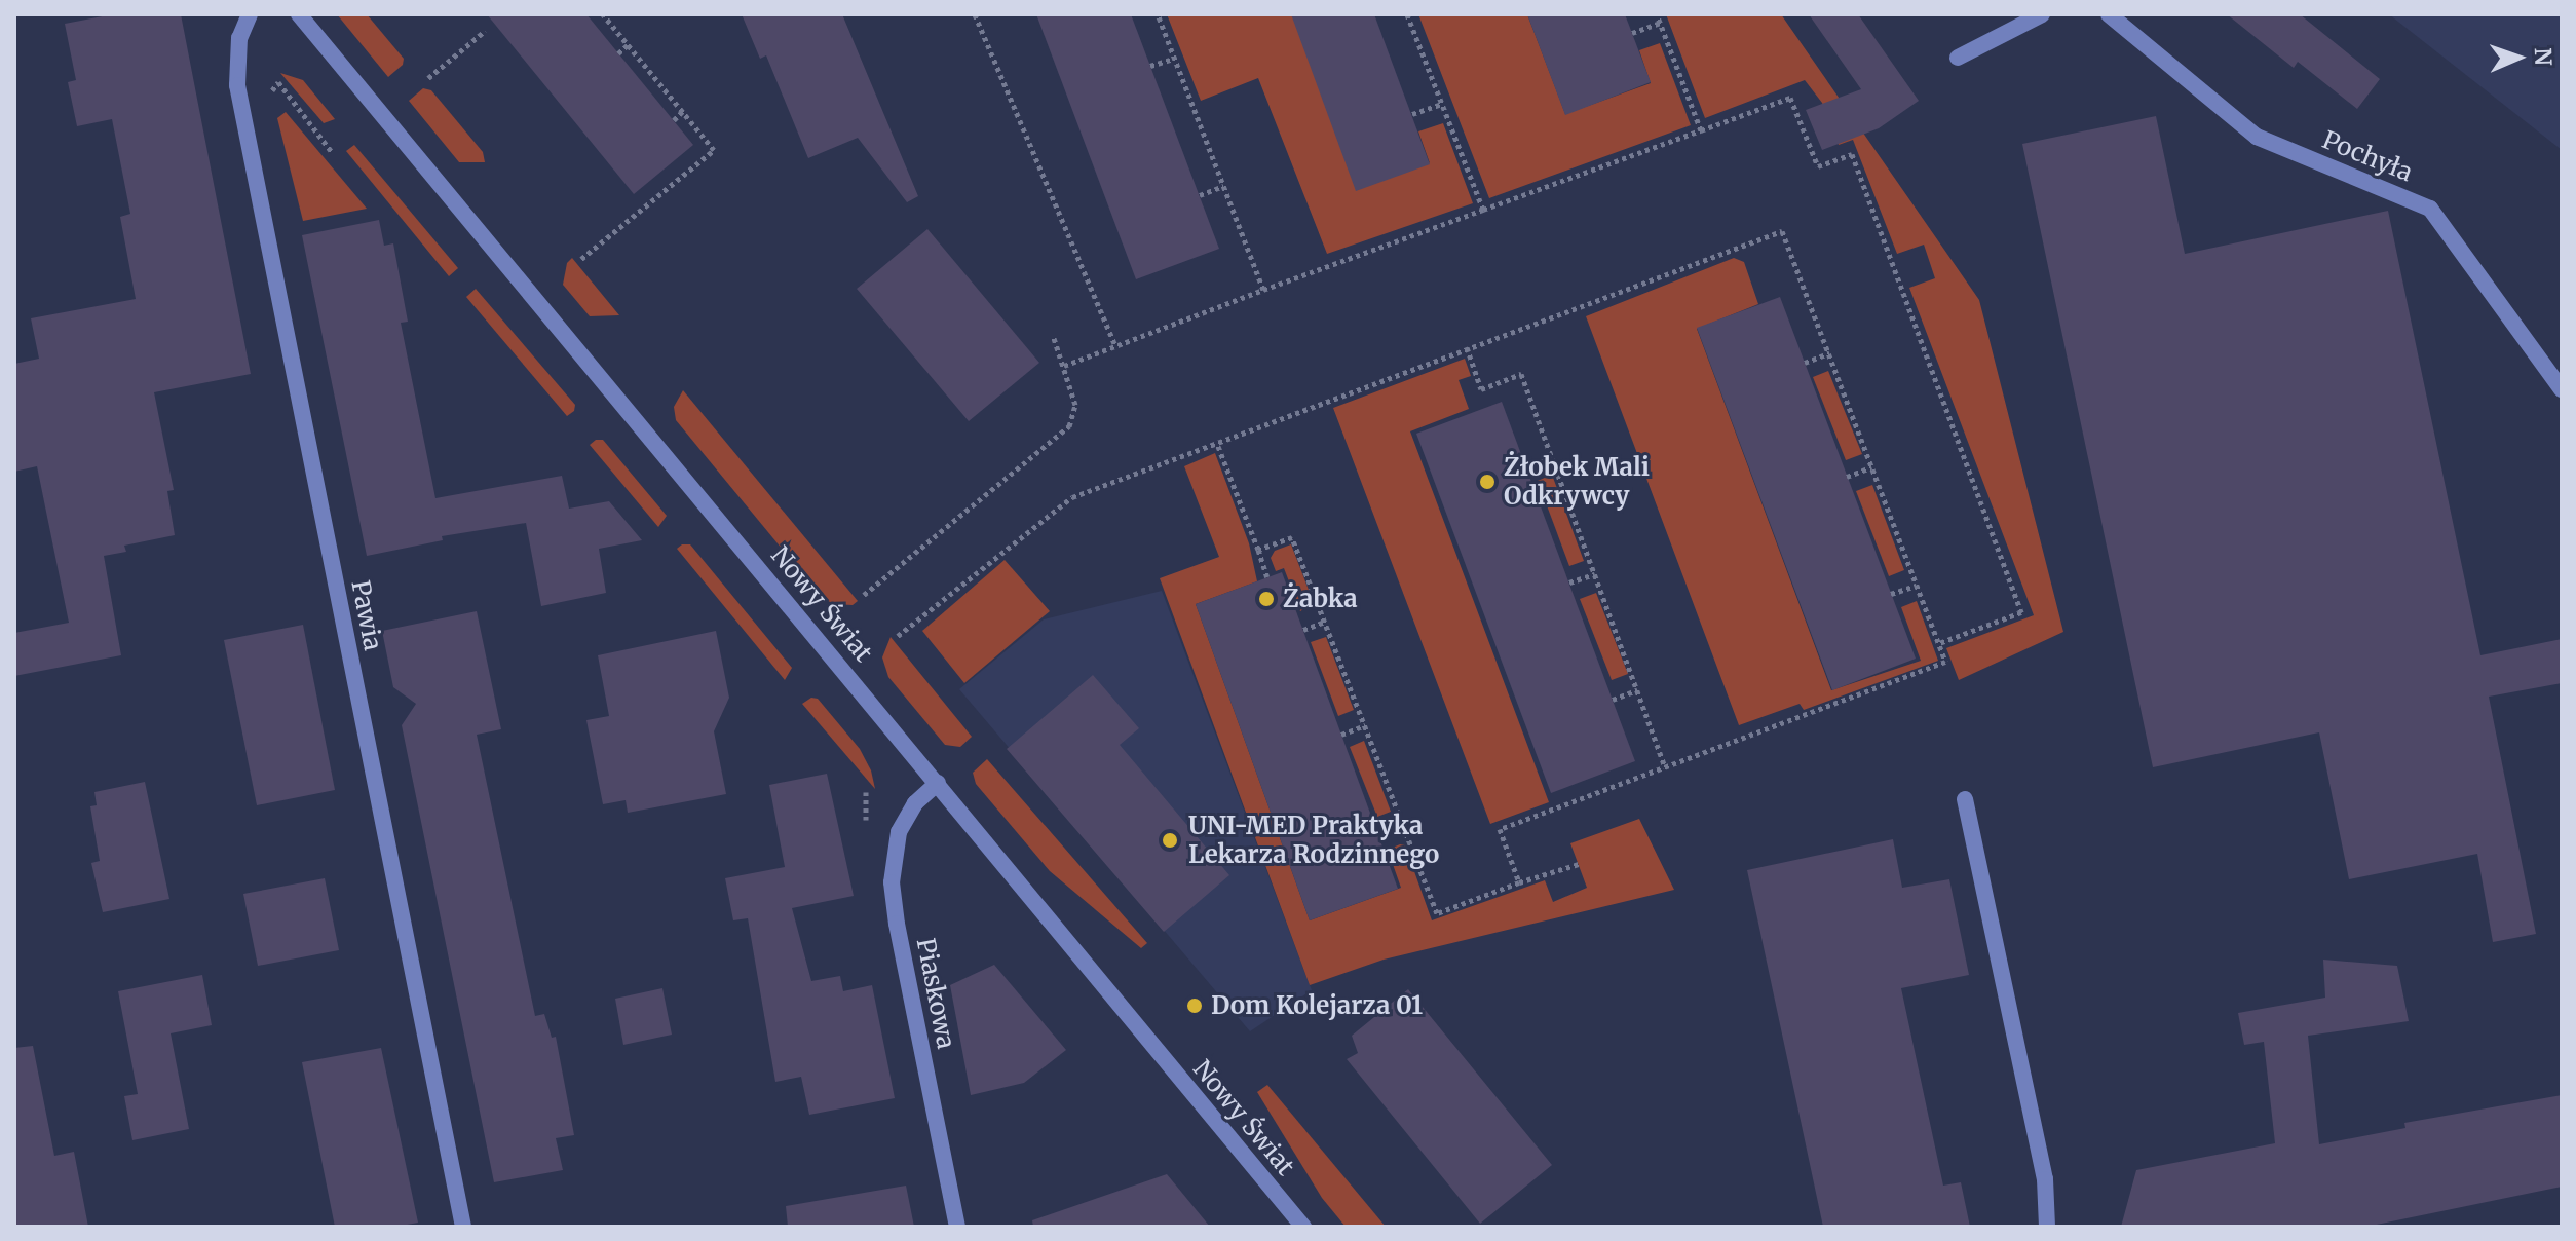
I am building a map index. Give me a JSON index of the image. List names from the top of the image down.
{
  "streets": {
    "street": [
      "Pochyła",
      "Nowy Świat",
      "Pawia",
      "Piaskowa"
    ]
  },
  "crossings": [
    ["Nowy Świat", "Piaskowa"]
  ],
  "places": [
    "Żłobek Mali Odkrywcy",
    "Żabka",
    "UNI-MED Praktyka Lekarza Rodzinnego",
    "Dom Kolejarza 01"
  ],
  "north": "right"
}
